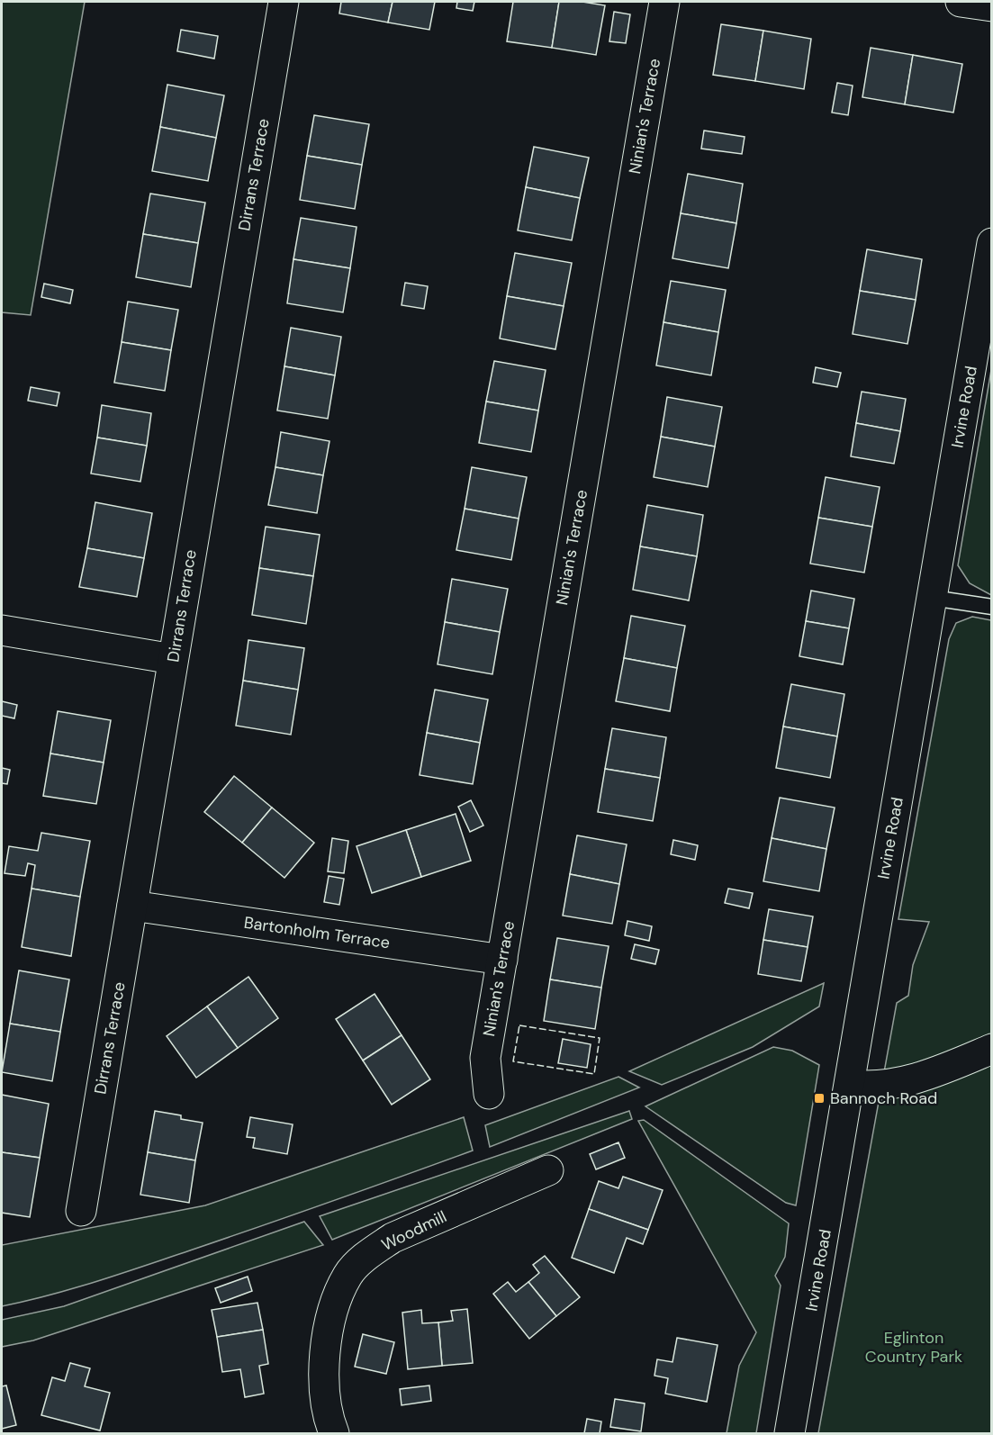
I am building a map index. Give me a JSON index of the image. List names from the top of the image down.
{
  "streets": {
    "street": [
      "Ninian's Terrace",
      "Dirrans Terrace",
      "Irvine Road",
      "Bartonholm Terrace",
      "Woodmill"
    ]
  },
  "crossings": [
    ["Ninian's Terrace", "Bartonholm Terrace"],
    ["Dirrans Terrace", "Bartonholm Terrace"]
  ],
  "parks": ["Eglinton Country Park"],
  "places": {
    "transit": ["Bannoch Road"]
  }
}
